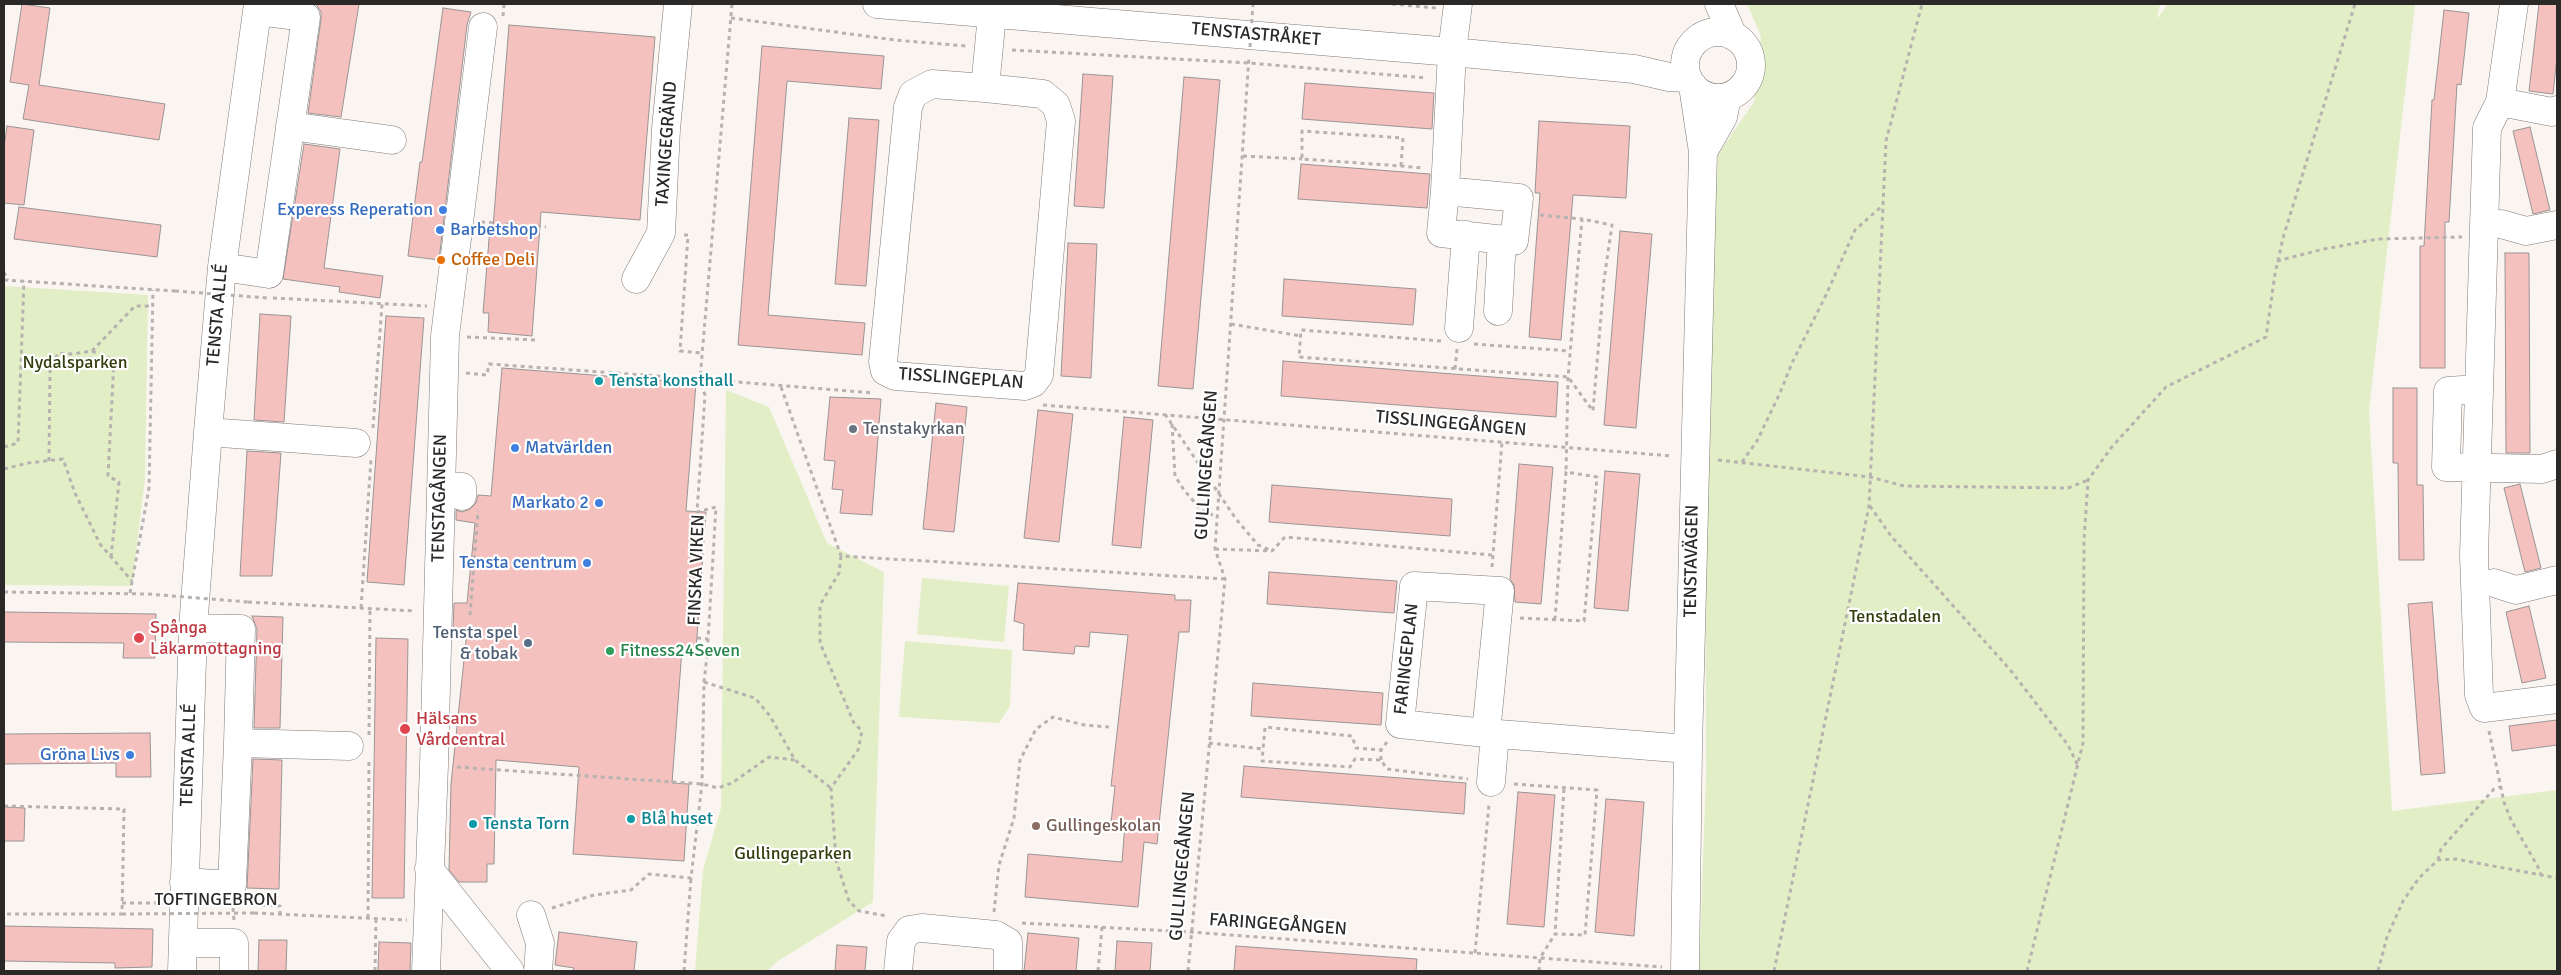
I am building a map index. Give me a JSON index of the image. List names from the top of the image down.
{
  "streets": {
    "street": [
      "TENSTASTRÅKET",
      "TAXINGEGRÄND",
      "TENSTA ALLÉ",
      "TISSLINGEPLAN",
      "TENSTAGÅNGEN",
      "TENSTAVÄGEN",
      "FARINGEPLAN"
    ],
    "path": [
      "TISSLINGEGÅNGEN",
      "GULLINGEGÅNGEN",
      "FINSKA VIKEN",
      "TOFTINGEBRON",
      "FARINGEGÅNGEN"
    ]
  },
  "crossings": [
    ["TENSTASTRÅKET", "TENSTAVÄGEN"],
    ["TISSLINGEGÅNGEN", "GULLINGEGÅNGEN"],
    ["GULLINGEGÅNGEN", "FARINGEGÅNGEN"],
    ["TENSTAGÅNGEN", "TOFTINGEBRON"],
    ["TENSTAVÄGEN", "FARINGEPLAN"],
    ["TENSTAVÄGEN", "FARINGEGÅNGEN"]
  ],
  "parks": ["Nydalsparken", "Tenstadalen", "Gullingeparken"],
  "places": [
    "Experess Reperation",
    "Barbetshop",
    "Coffee Deli",
    "Tensta konsthall",
    "Tenstakyrkan",
    "Matvärlden",
    "Markato 2",
    "Tensta centrum",
    "Spånga Läkarmottagning",
    "Tensta spel & tobak",
    "Fitness24Seven",
    "Hälsans Vårdcentral",
    "Gröna Livs",
    "Blå huset",
    "Tensta Torn",
    "Gullingeskolan"
  ]
}
